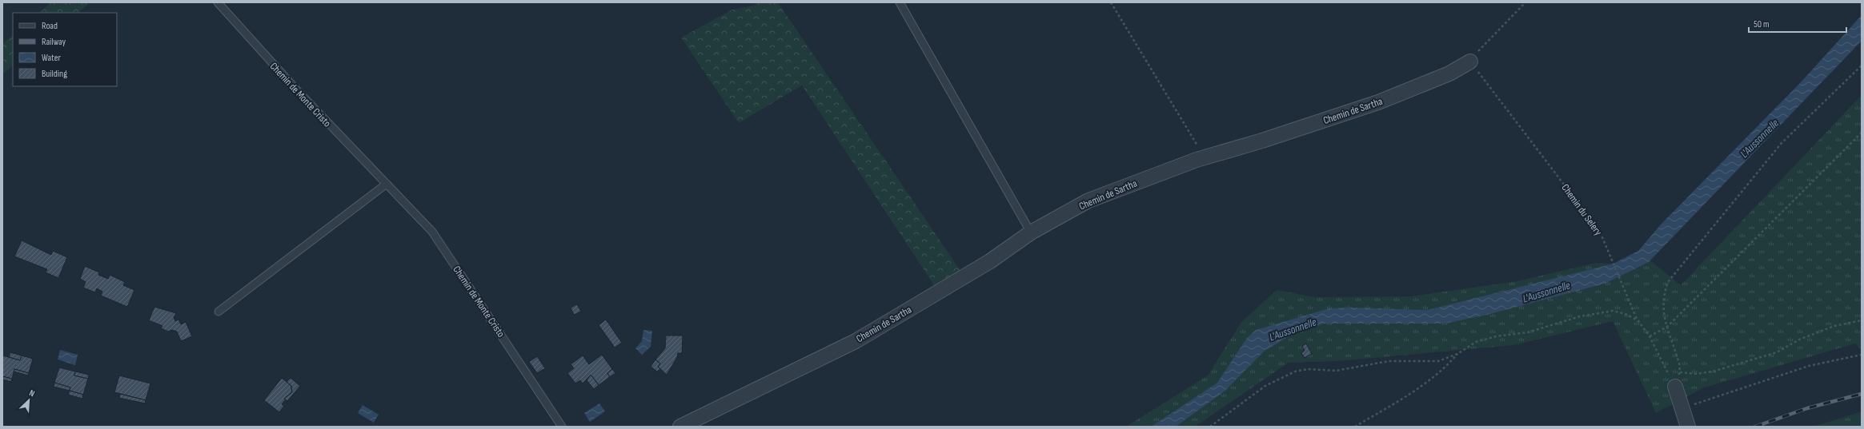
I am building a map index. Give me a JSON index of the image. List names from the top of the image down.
{
  "streets": {
    "street": ["Chemin de Sartha"],
    "lane": ["Chemin de Monte Cristo"],
    "path": ["Chemin du Selery"]
  },
  "crossings": [
    ["Chemin de Sartha", "Chemin du Selery"]
  ],
  "water": ["L'Aussonnelle"],
  "legend": [
    "Road",
    "Railway",
    "Water",
    "Building"
  ],
  "scale_bar": "50 m",
  "north": "top right"
}
